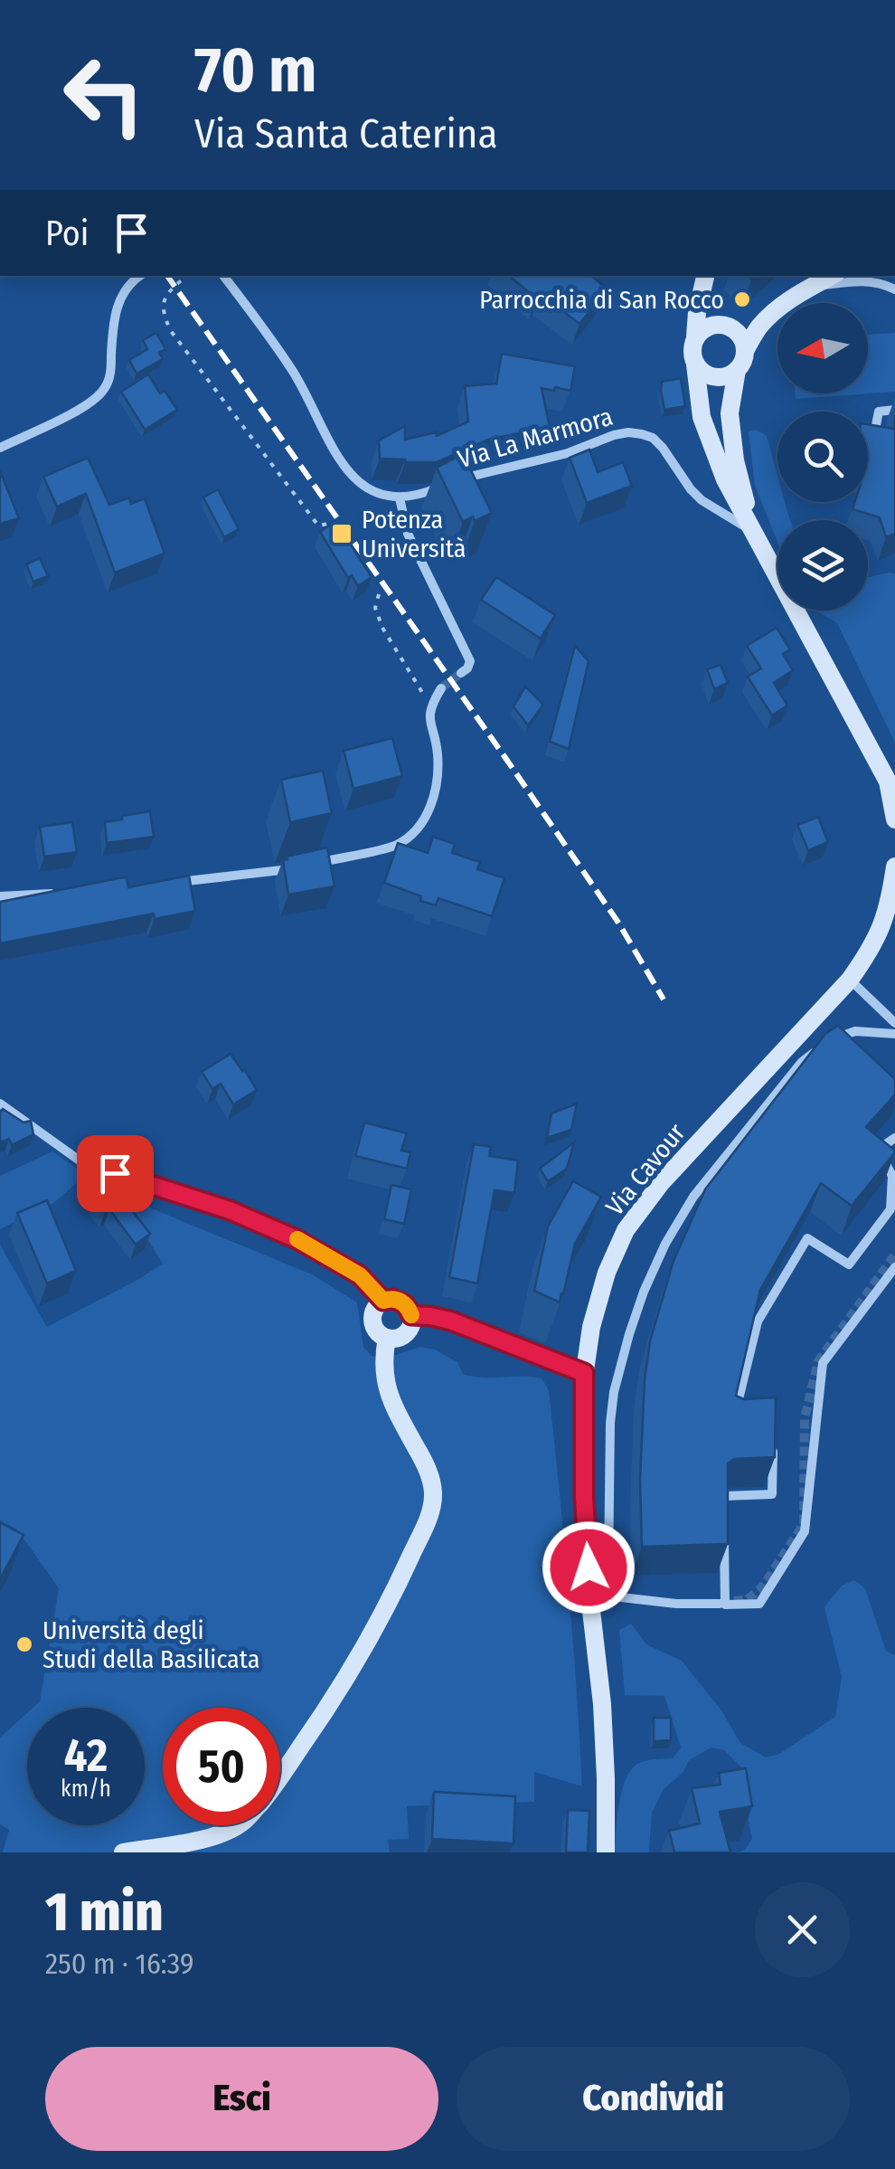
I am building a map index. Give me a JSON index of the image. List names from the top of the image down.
{
  "streets": {
    "main road": ["Via Cavour"],
    "street": ["Via La Marmora"]
  },
  "places": {
    "other": ["Parrocchia di San Rocco", "Università degli Studi della Basilicata"],
    "transit": ["Potenza Università"]
  },
  "north": "left",
  "page": {
    "turn": ["70 m", "Via Santa Caterina"],
    "then": "Poi",
    "speed": "42 km/h",
    "limit": "50",
    "heading": ["1 min", "250 m · 16:39"],
    "buttons": ["Esci", "Condividi"]
  }
}
